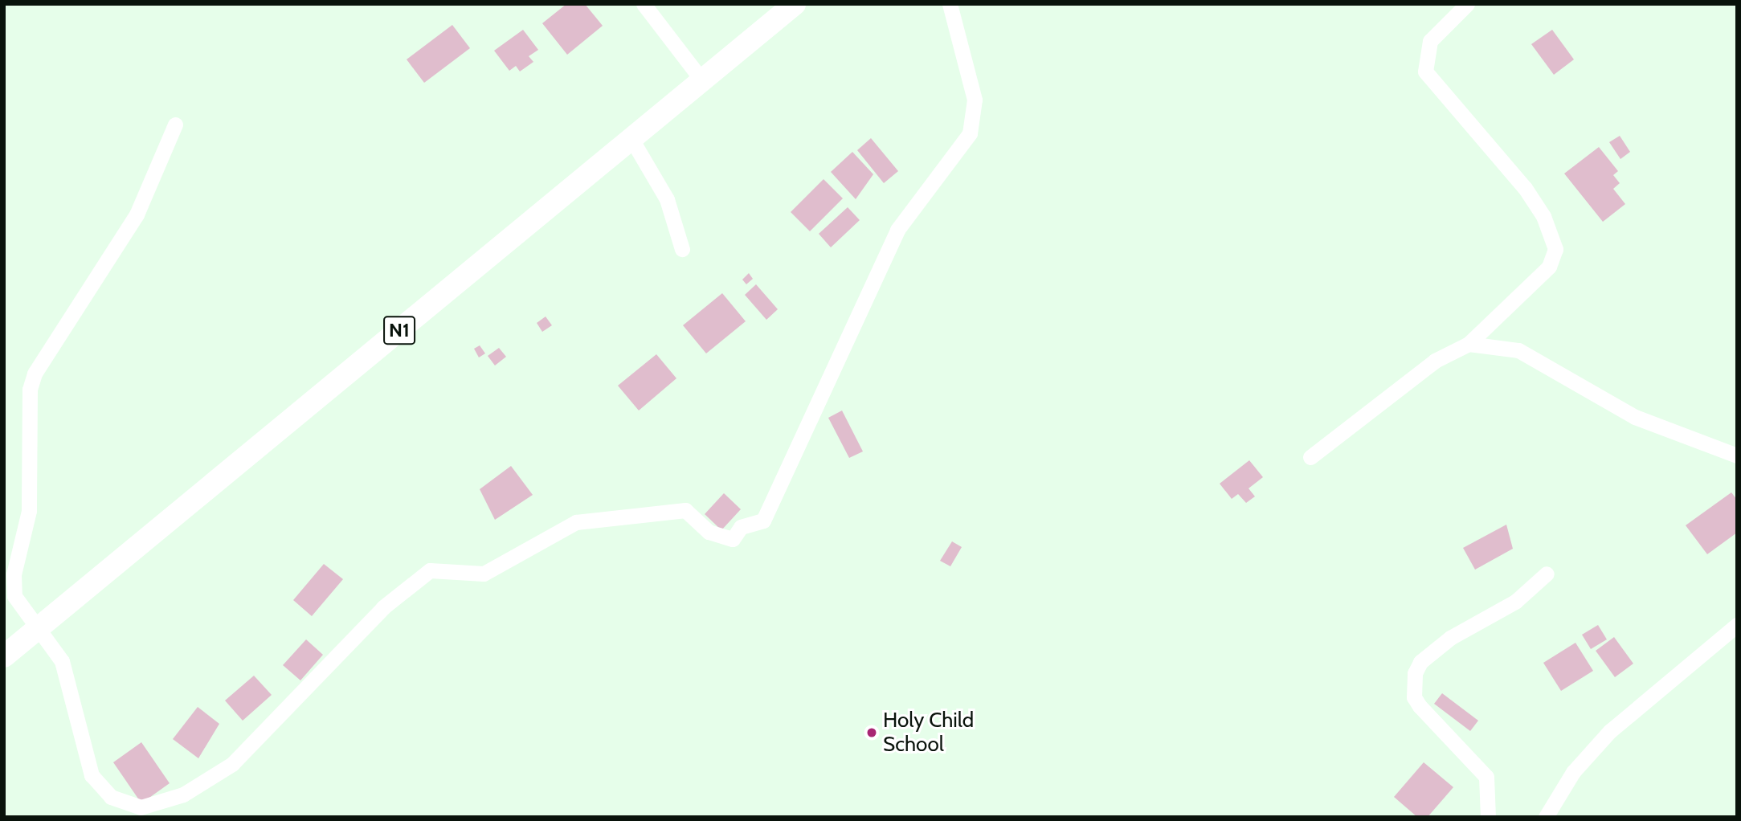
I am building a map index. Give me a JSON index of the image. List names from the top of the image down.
{
  "streets": {
    "highway": ["N1"]
  },
  "places": ["Holy Child School"]
}
